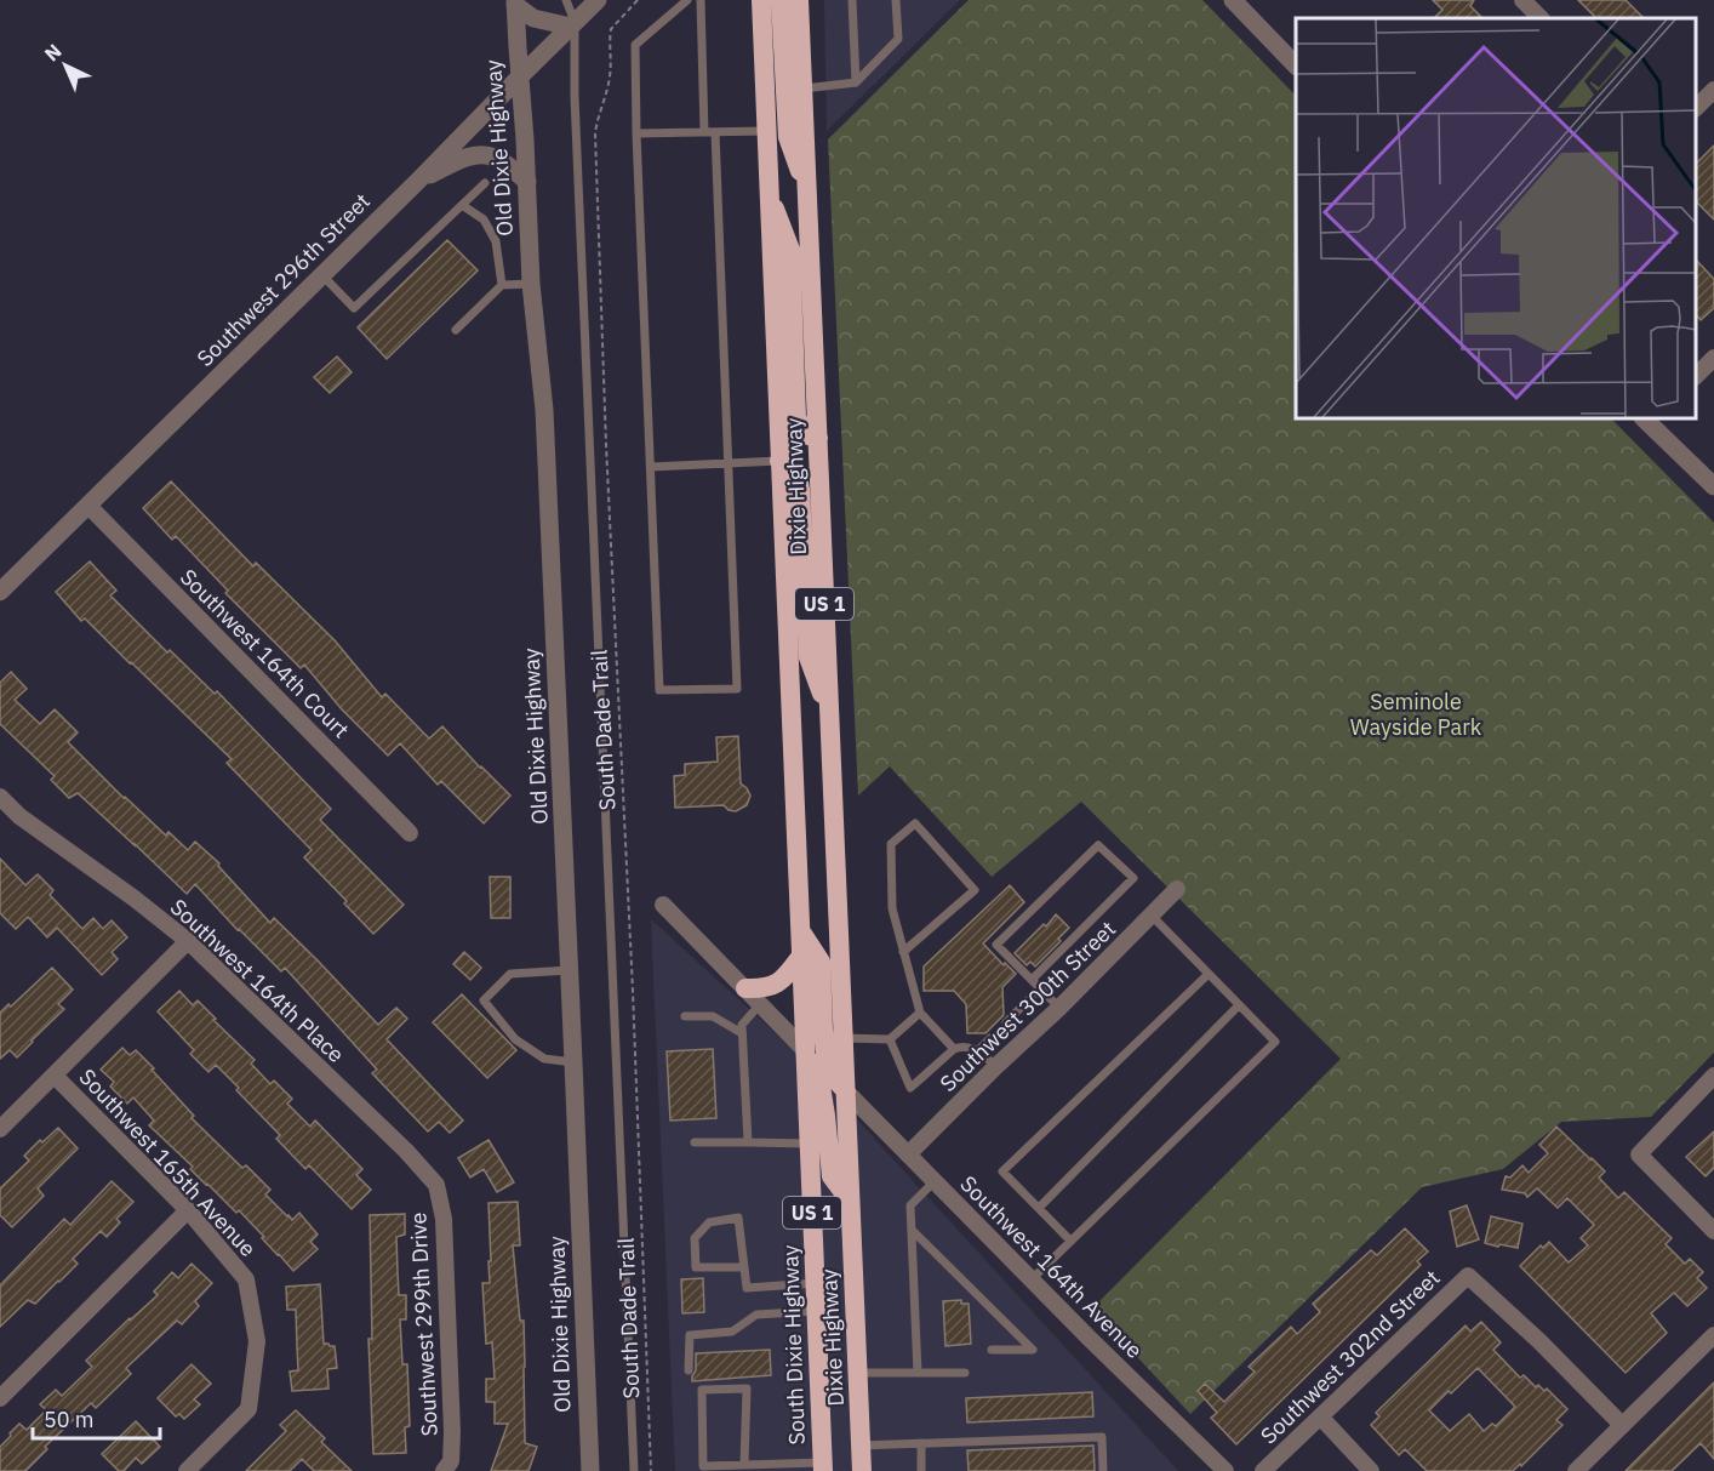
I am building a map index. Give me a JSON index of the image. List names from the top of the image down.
{
  "streets": {
    "highway": ["Dixie Highway", "US 1", "South Dixie Highway"],
    "street": [
      "Old Dixie Highway",
      "Southwest 296th Street",
      "Southwest 164th Court",
      "Southwest 164th Place",
      "Southwest 300th Street",
      "Southwest 165th Avenue",
      "Southwest 164th Avenue",
      "Southwest 299th Drive",
      "Southwest 302nd Street"
    ],
    "path": ["South Dade Trail"]
  },
  "crossings": [
    ["Old Dixie Highway", "Southwest 296th Street"],
    ["Southwest 296th Street", "Southwest 164th Court"],
    ["Dixie Highway", "US 1"],
    ["US 1", "Southwest 164th Avenue"],
    ["US 1", "South Dixie Highway"],
    ["Southwest 164th Place", "Southwest 299th Drive"],
    ["Southwest 300th Street", "Southwest 164th Avenue"]
  ],
  "parks": ["Seminole Wayside Park"],
  "scale_bar": "50 m",
  "north": "top left"
}
